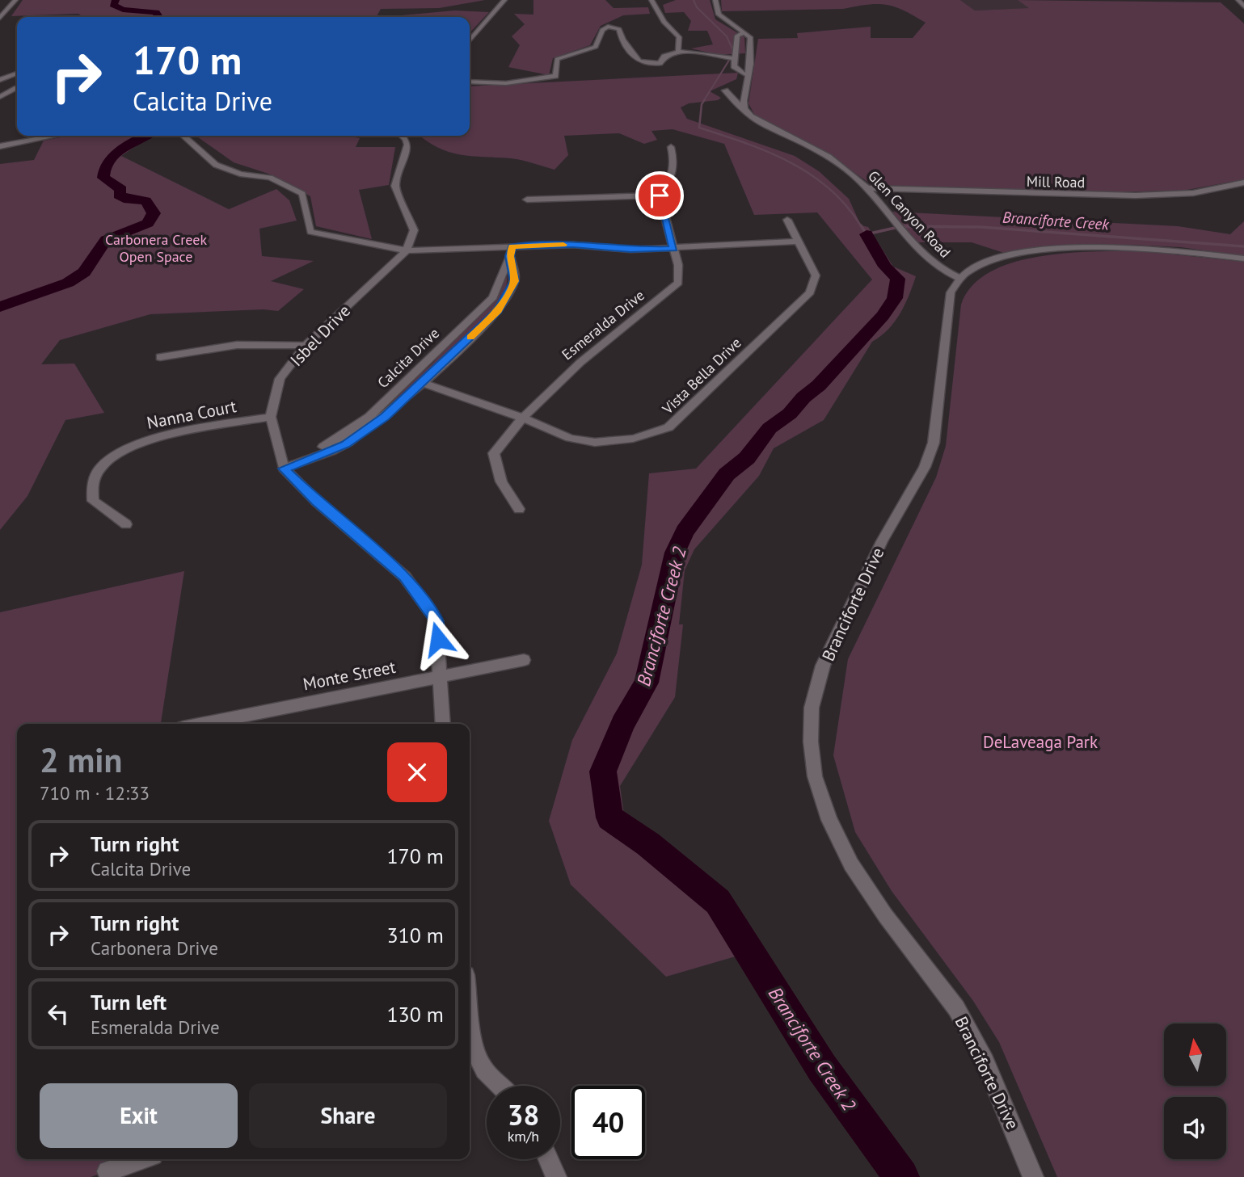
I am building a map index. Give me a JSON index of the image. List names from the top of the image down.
{
  "streets": {
    "street": [
      "Mill Road",
      "Glen Canyon Road",
      "Esmeralda Drive",
      "Isbel Drive",
      "Calcita Drive",
      "Vista Bella Drive",
      "Nanna Court",
      "Branciforte Drive",
      "Monte Street"
    ]
  },
  "crossings": [
    ["Mill Road", "Glen Canyon Road"],
    ["Glen Canyon Road", "Branciforte Drive"],
    ["Esmeralda Drive", "Vista Bella Drive"],
    ["Isbel Drive", "Calcita Drive"],
    ["Isbel Drive", "Nanna Court"],
    ["Calcita Drive", "Vista Bella Drive"]
  ],
  "water": ["Branciforte Creek", "Branciforte Creek 2"],
  "parks": ["Carbonera Creek Open Space", "DeLaveaga Park"],
  "north": "top",
  "page": {
    "turn": ["170 m", "Calcita Drive"],
    "heading": ["2 min", "710 m · 12:33"],
    "list": [
      {
        "name": "Turn right",
        "note": "Calcita Drive",
        "value": "170 m"
      },
      {
        "name": "Turn right",
        "note": "Carbonera Drive",
        "value": "310 m"
      },
      {
        "name": "Turn left",
        "note": "Esmeralda Drive",
        "value": "130 m"
      }
    ],
    "buttons": ["Exit", "Share"],
    "speed": "38 km/h",
    "limit": "40"
  }
}
